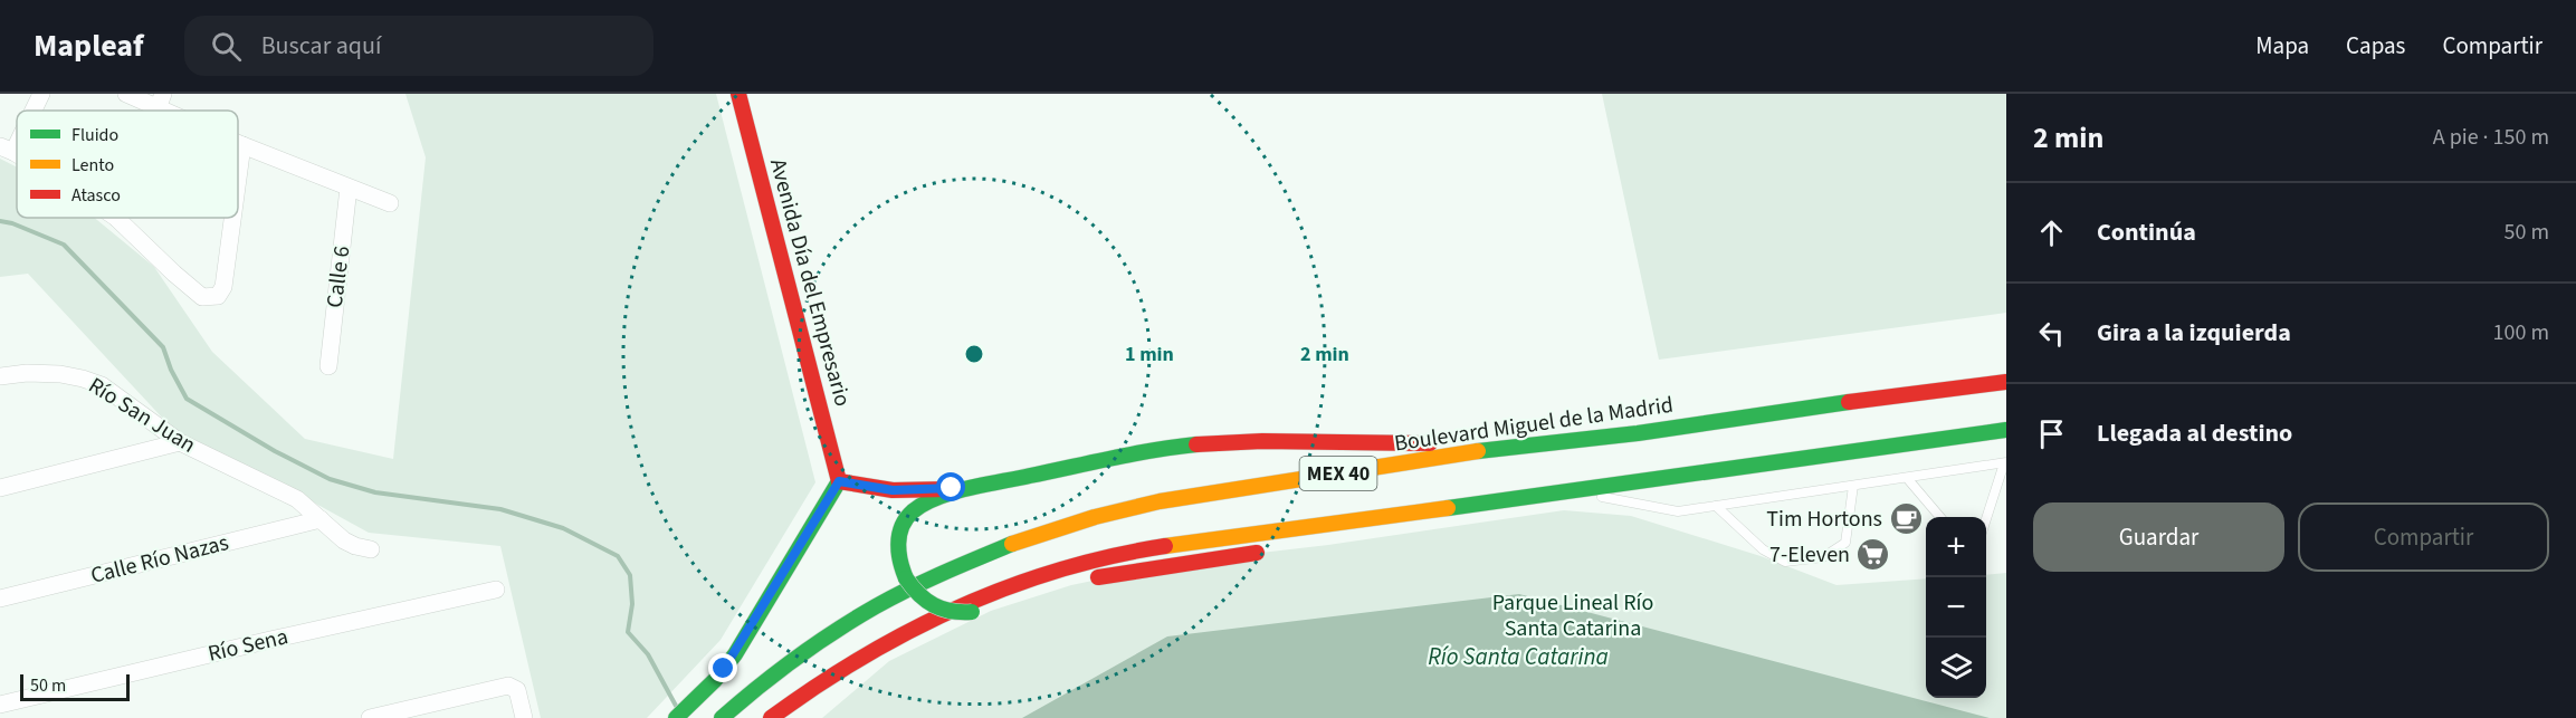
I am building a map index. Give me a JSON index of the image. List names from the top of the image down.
{
  "streets": {
    "main road": ["Avenida Día del Empresario", "Boulevard Miguel de la Madrid", "MEX 40"],
    "street": [
      "Calle 6",
      "Río San Juan",
      "Calle Río Nazas",
      "Río Sena"
    ]
  },
  "crossings": [
    ["Río San Juan", "Calle Río Nazas"]
  ],
  "water": ["Río Santa Catarina"],
  "parks": ["Parque Lineal Río Santa Catarina"],
  "places": {
    "cafe": ["Tim Hortons"],
    "supermarket": ["7-Eleven"]
  },
  "legend": ["Fluido", "Lento", "Atasco"],
  "scale_bar": "50 m",
  "page": {
    "header": "Mapleaf",
    "search": "Buscar aquí",
    "nav": ["Mapa", "Capas", "Compartir"],
    "heading": ["2 min", "A pie · 150 m"],
    "list": [
      ["Continúa", "50 m"],
      ["Gira a la izquierda", "100 m"],
      "Llegada al destino"
    ],
    "buttons": ["Guardar", "Compartir"],
    "map_buttons": ["+", "−"],
    "scale": "50 m"
  },
  "rings": ["1 min", "2 min"]
}
